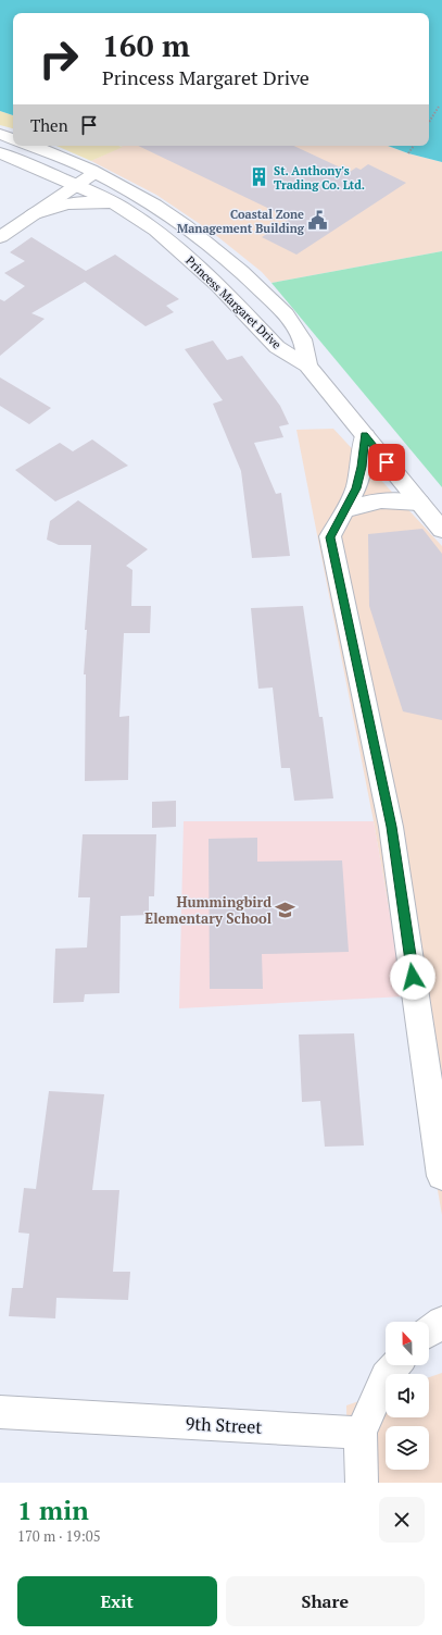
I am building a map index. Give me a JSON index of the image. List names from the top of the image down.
{
  "streets": {
    "main road": ["Princess Margaret Drive", "9th Street"]
  },
  "places": {
    "building": ["St. Anthony's Trading Co. Ltd."],
    "public building": ["Coastal Zone Management Building"],
    "school or university": ["Hummingbird Elementary School"]
  },
  "north": "top",
  "page": {
    "turn": ["160 m", "Princess Margaret Drive"],
    "then": "Then",
    "heading": ["1 min", "170 m · 19:05"],
    "buttons": ["Exit", "Share"]
  }
}
